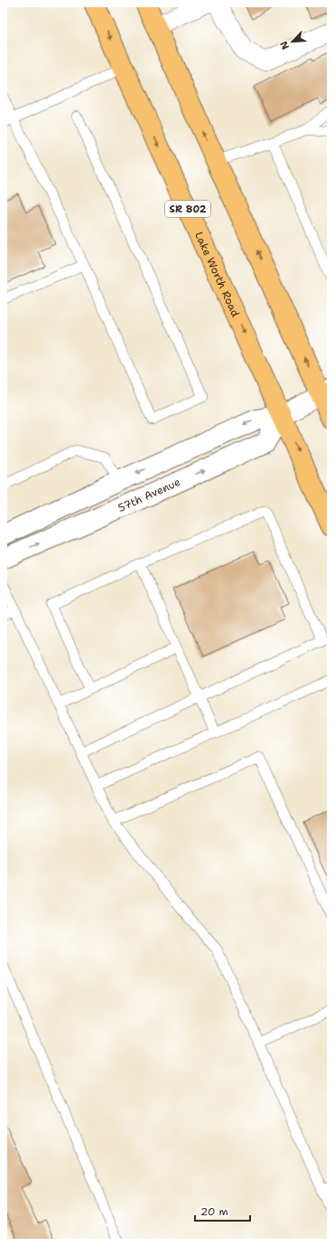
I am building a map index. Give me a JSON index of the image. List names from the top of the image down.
{
  "streets": {
    "main road": ["SR 802", "Lake Worth Road"],
    "street": ["57th Avenue"]
  },
  "crossings": [
    ["Lake Worth Road", "57th Avenue"]
  ],
  "scale_bar": "20 m",
  "north": "bottom left"
}
